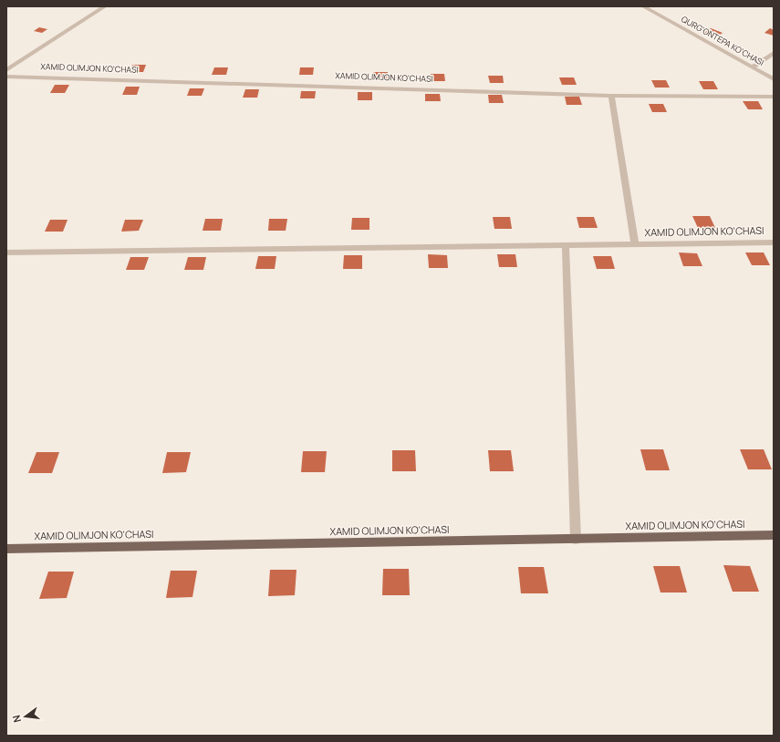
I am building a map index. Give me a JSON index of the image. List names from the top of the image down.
{
  "streets": {
    "main road": ["XAMID OLIMJON KO'CHASI"],
    "street": ["QURG'ONTEPA KO'CHASI"]
  },
  "north": "left"
}
